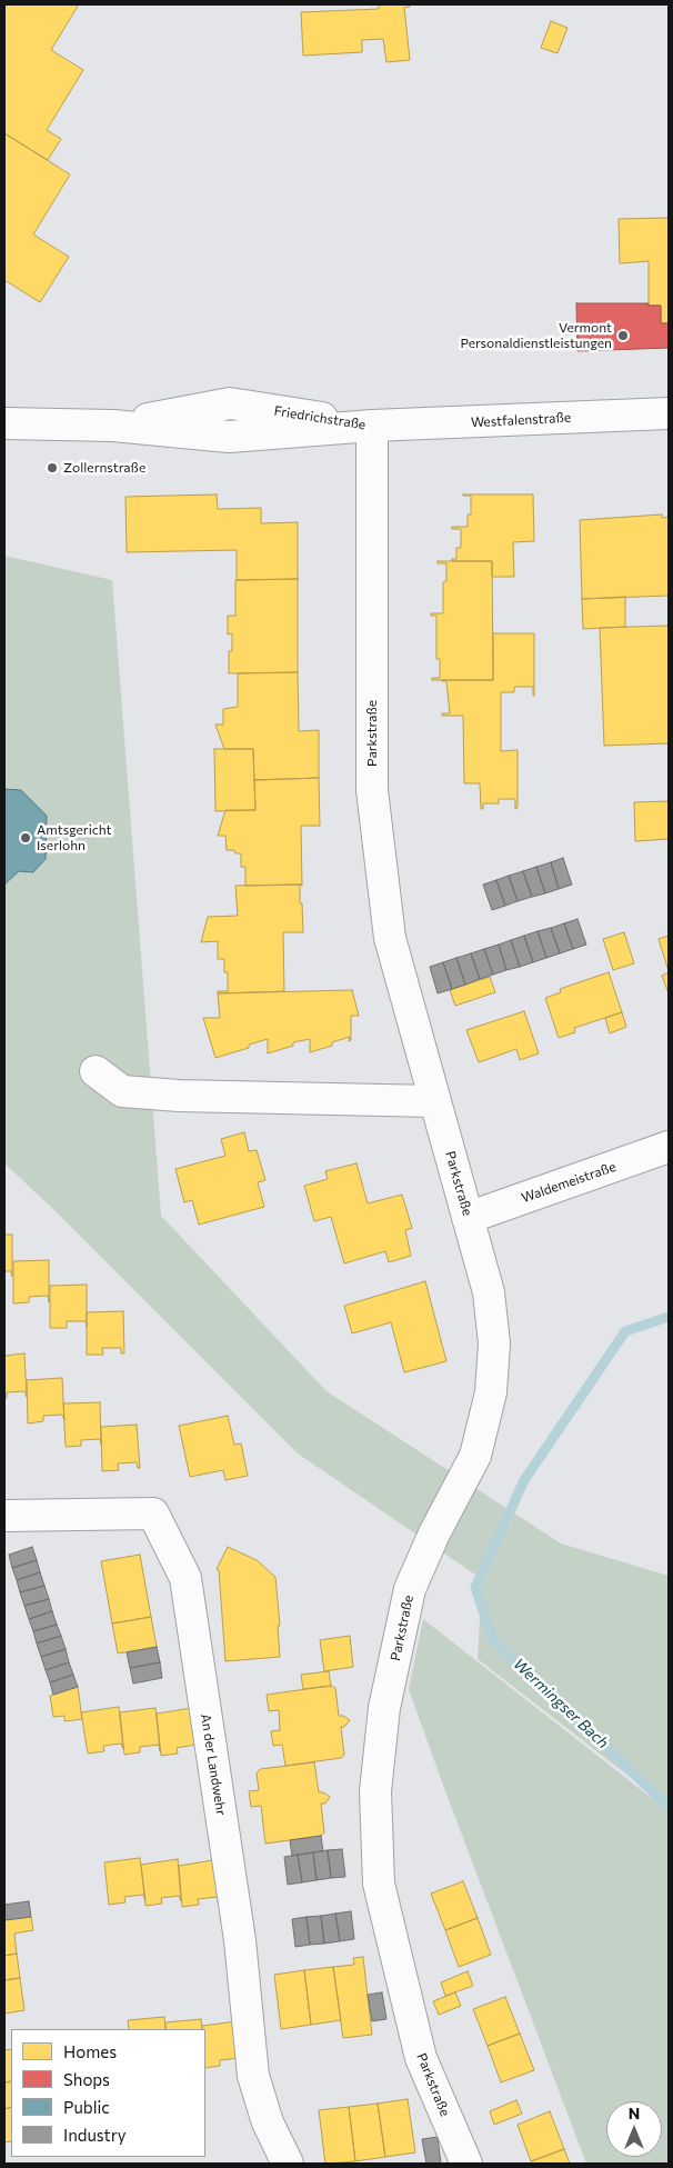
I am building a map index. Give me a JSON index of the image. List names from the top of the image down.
{
  "streets": {
    "street": [
      "Friedrichstraße",
      "Westfalenstraße",
      "Parkstraße",
      "Waldemeistraße",
      "An der Landwehr"
    ]
  },
  "crossings": [
    ["Friedrichstraße", "Westfalenstraße"],
    ["Friedrichstraße", "Parkstraße"],
    ["Westfalenstraße", "Parkstraße"],
    ["Parkstraße", "Waldemeistraße"]
  ],
  "water": ["Wermingser Bach"],
  "places": ["Vermont Personaldienstleistungen", "Zollernstraße", "Amtsgericht Iserlohn"],
  "legend": [
    "Homes",
    "Shops",
    "Public",
    "Industry"
  ],
  "north": "top"
}
